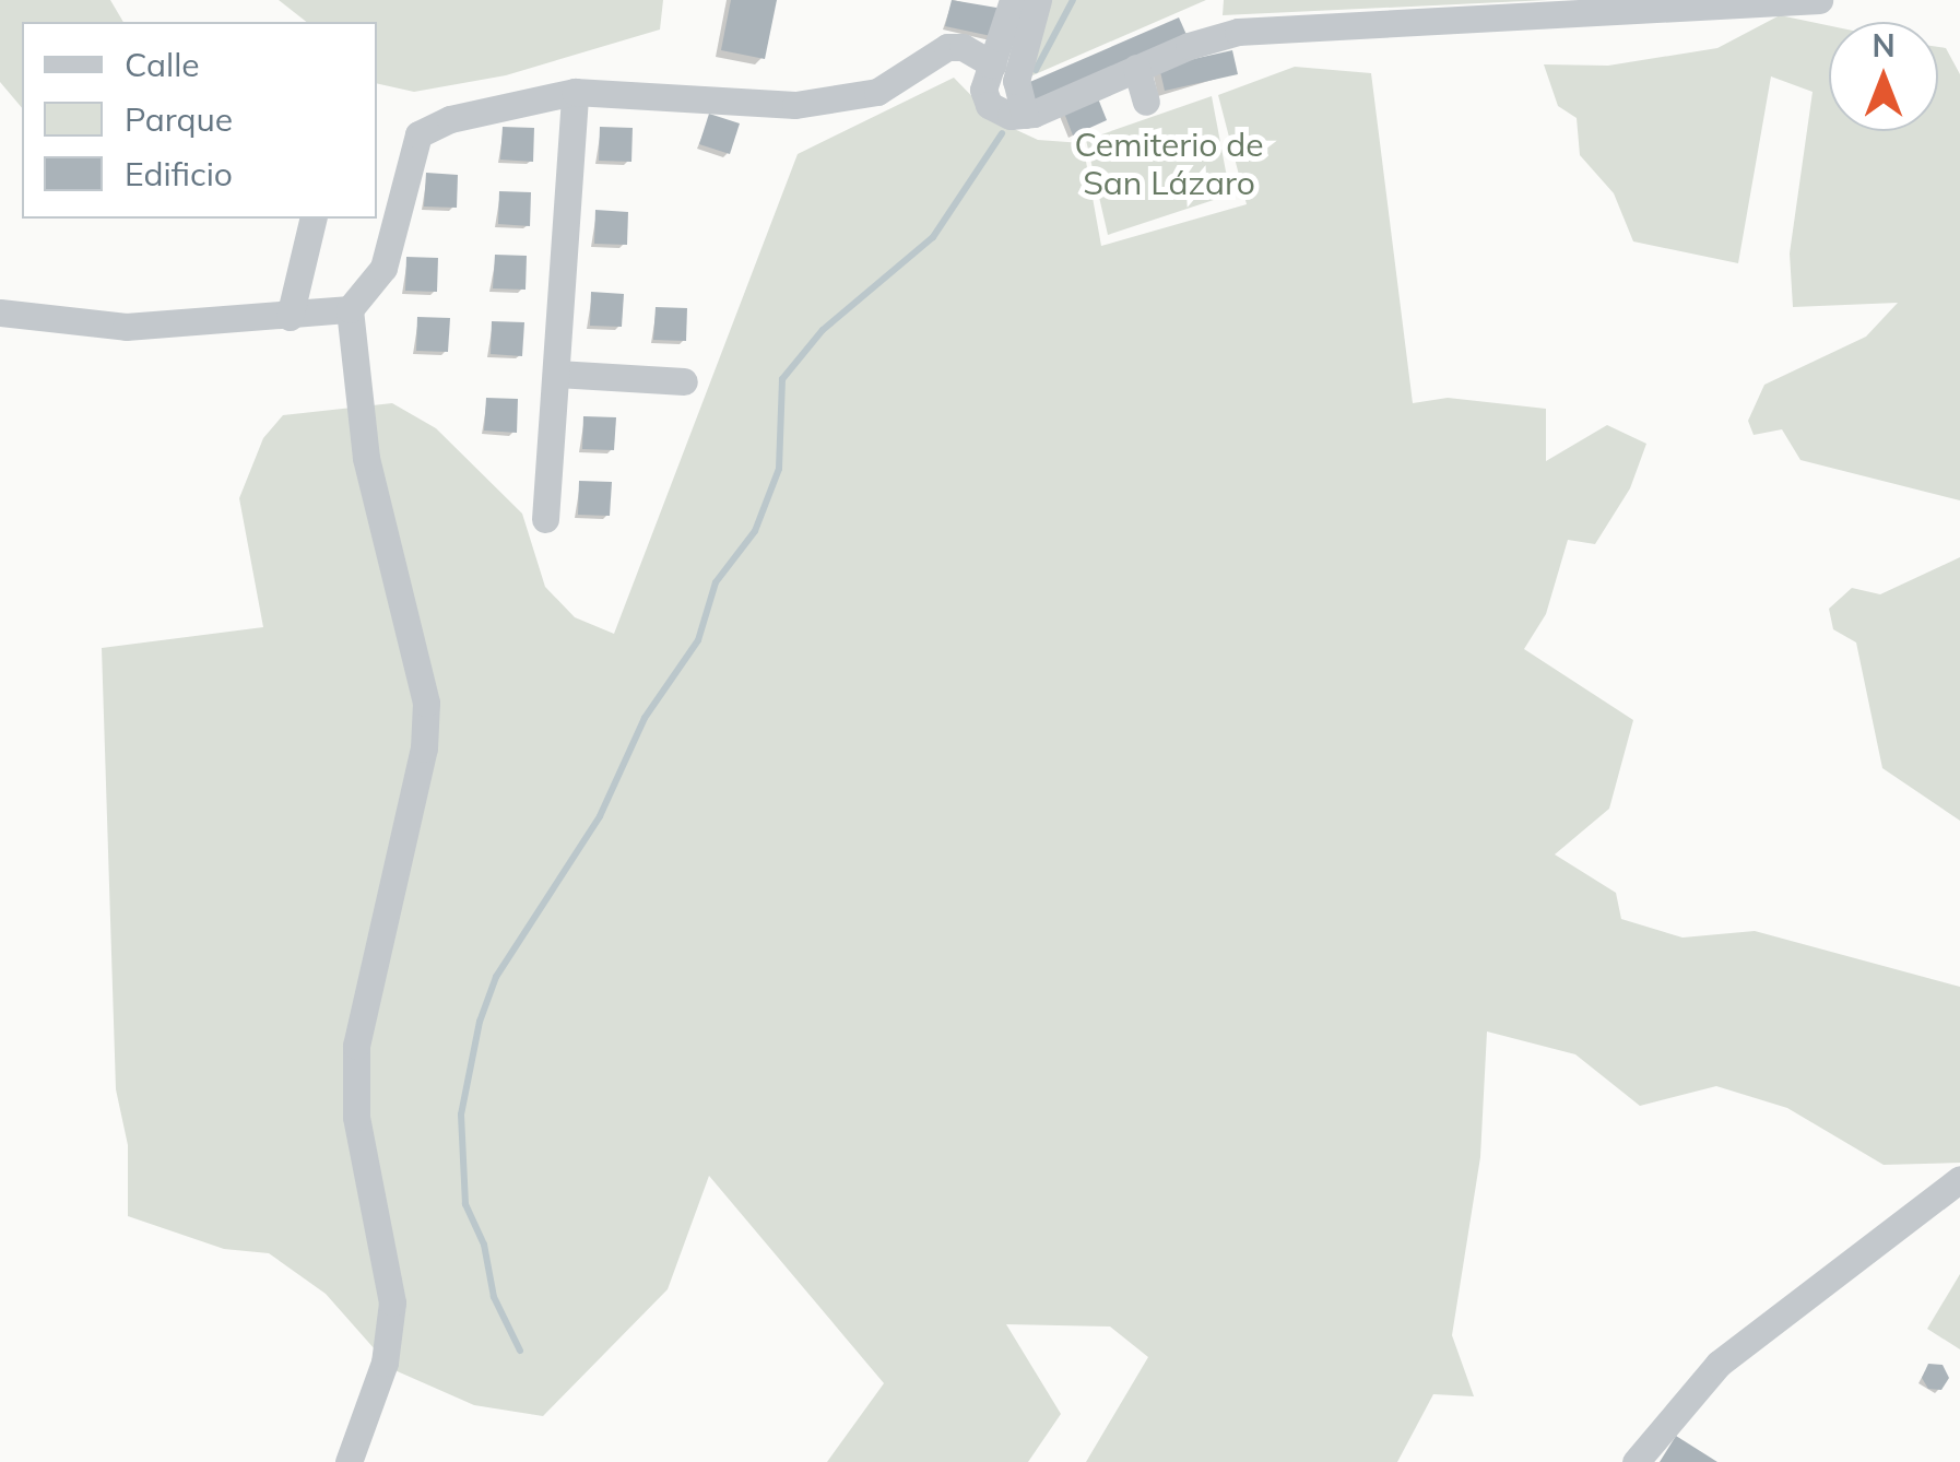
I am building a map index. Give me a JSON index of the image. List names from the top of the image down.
{
  "parks": ["Cemiterio de San Lázaro"],
  "legend": ["Calle", "Parque", "Edificio"],
  "north": "top"
}
